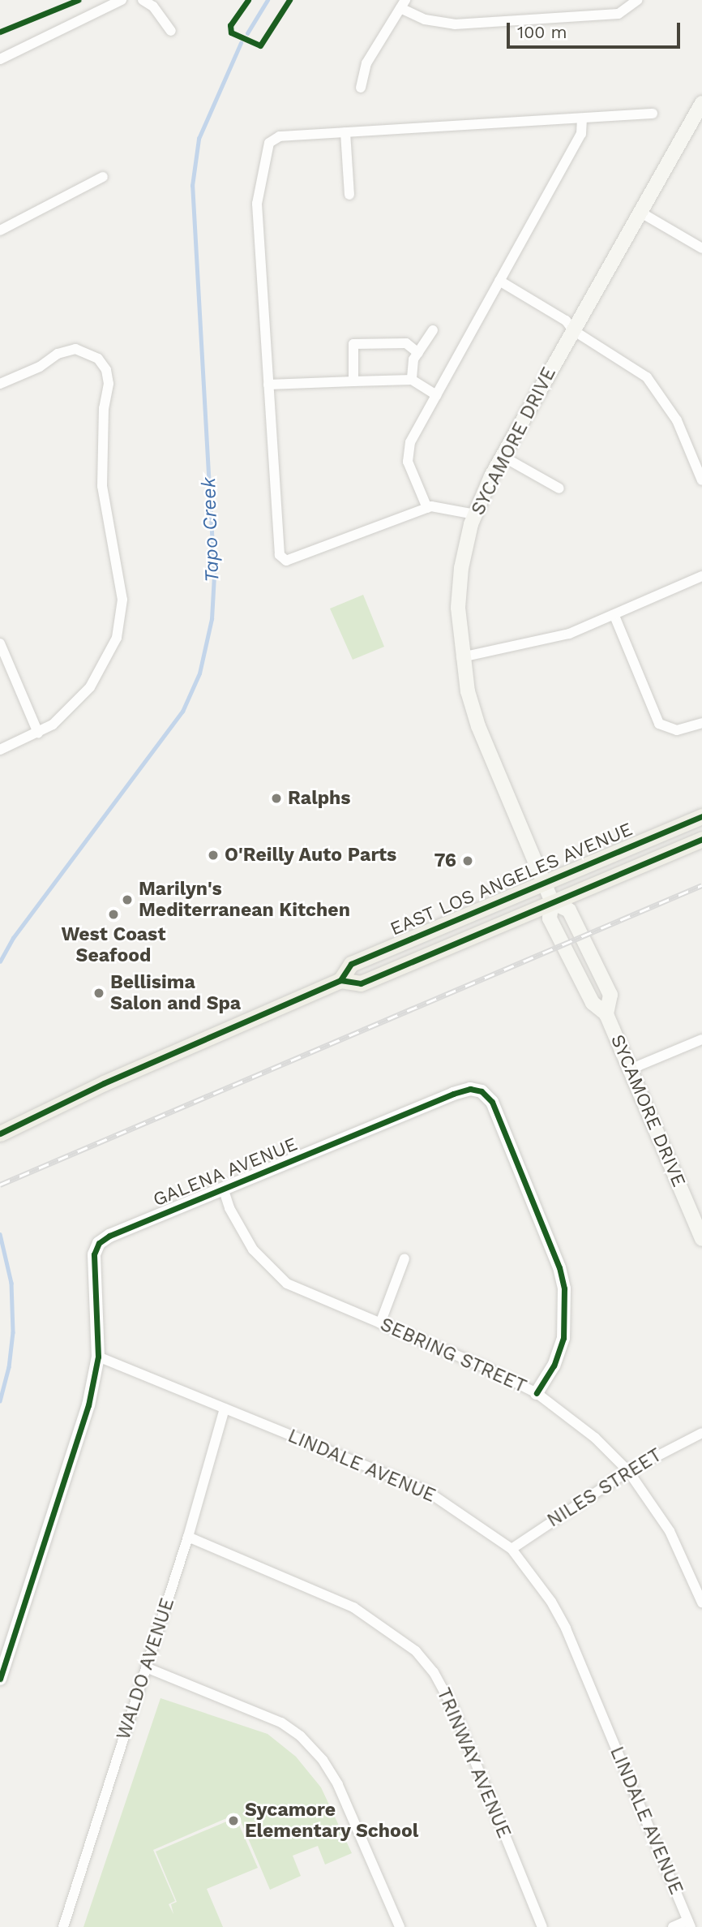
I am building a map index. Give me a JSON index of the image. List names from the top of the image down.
{
  "streets": {
    "main road": ["SYCAMORE DRIVE", "EAST LOS ANGELES AVENUE"],
    "street": [
      "GALENA AVENUE",
      "SEBRING STREET",
      "LINDALE AVENUE",
      "NILES STREET",
      "WALDO AVENUE",
      "TRINWAY AVENUE"
    ]
  },
  "crossings": [
    ["SYCAMORE DRIVE", "EAST LOS ANGELES AVENUE"],
    ["GALENA AVENUE", "SEBRING STREET"],
    ["GALENA AVENUE", "LINDALE AVENUE"],
    ["SEBRING STREET", "NILES STREET"],
    ["LINDALE AVENUE", "NILES STREET"],
    ["LINDALE AVENUE", "WALDO AVENUE"],
    ["WALDO AVENUE", "TRINWAY AVENUE"]
  ],
  "water": ["Tapo Creek"],
  "places": [
    "Ralphs",
    "O'Reilly Auto Parts",
    "76",
    "Marilyn's Mediterranean Kitchen",
    "West Coast Seafood",
    "Bellisima Salon and Spa",
    "Sycamore Elementary School"
  ],
  "scale_bar": "100 m"
}
